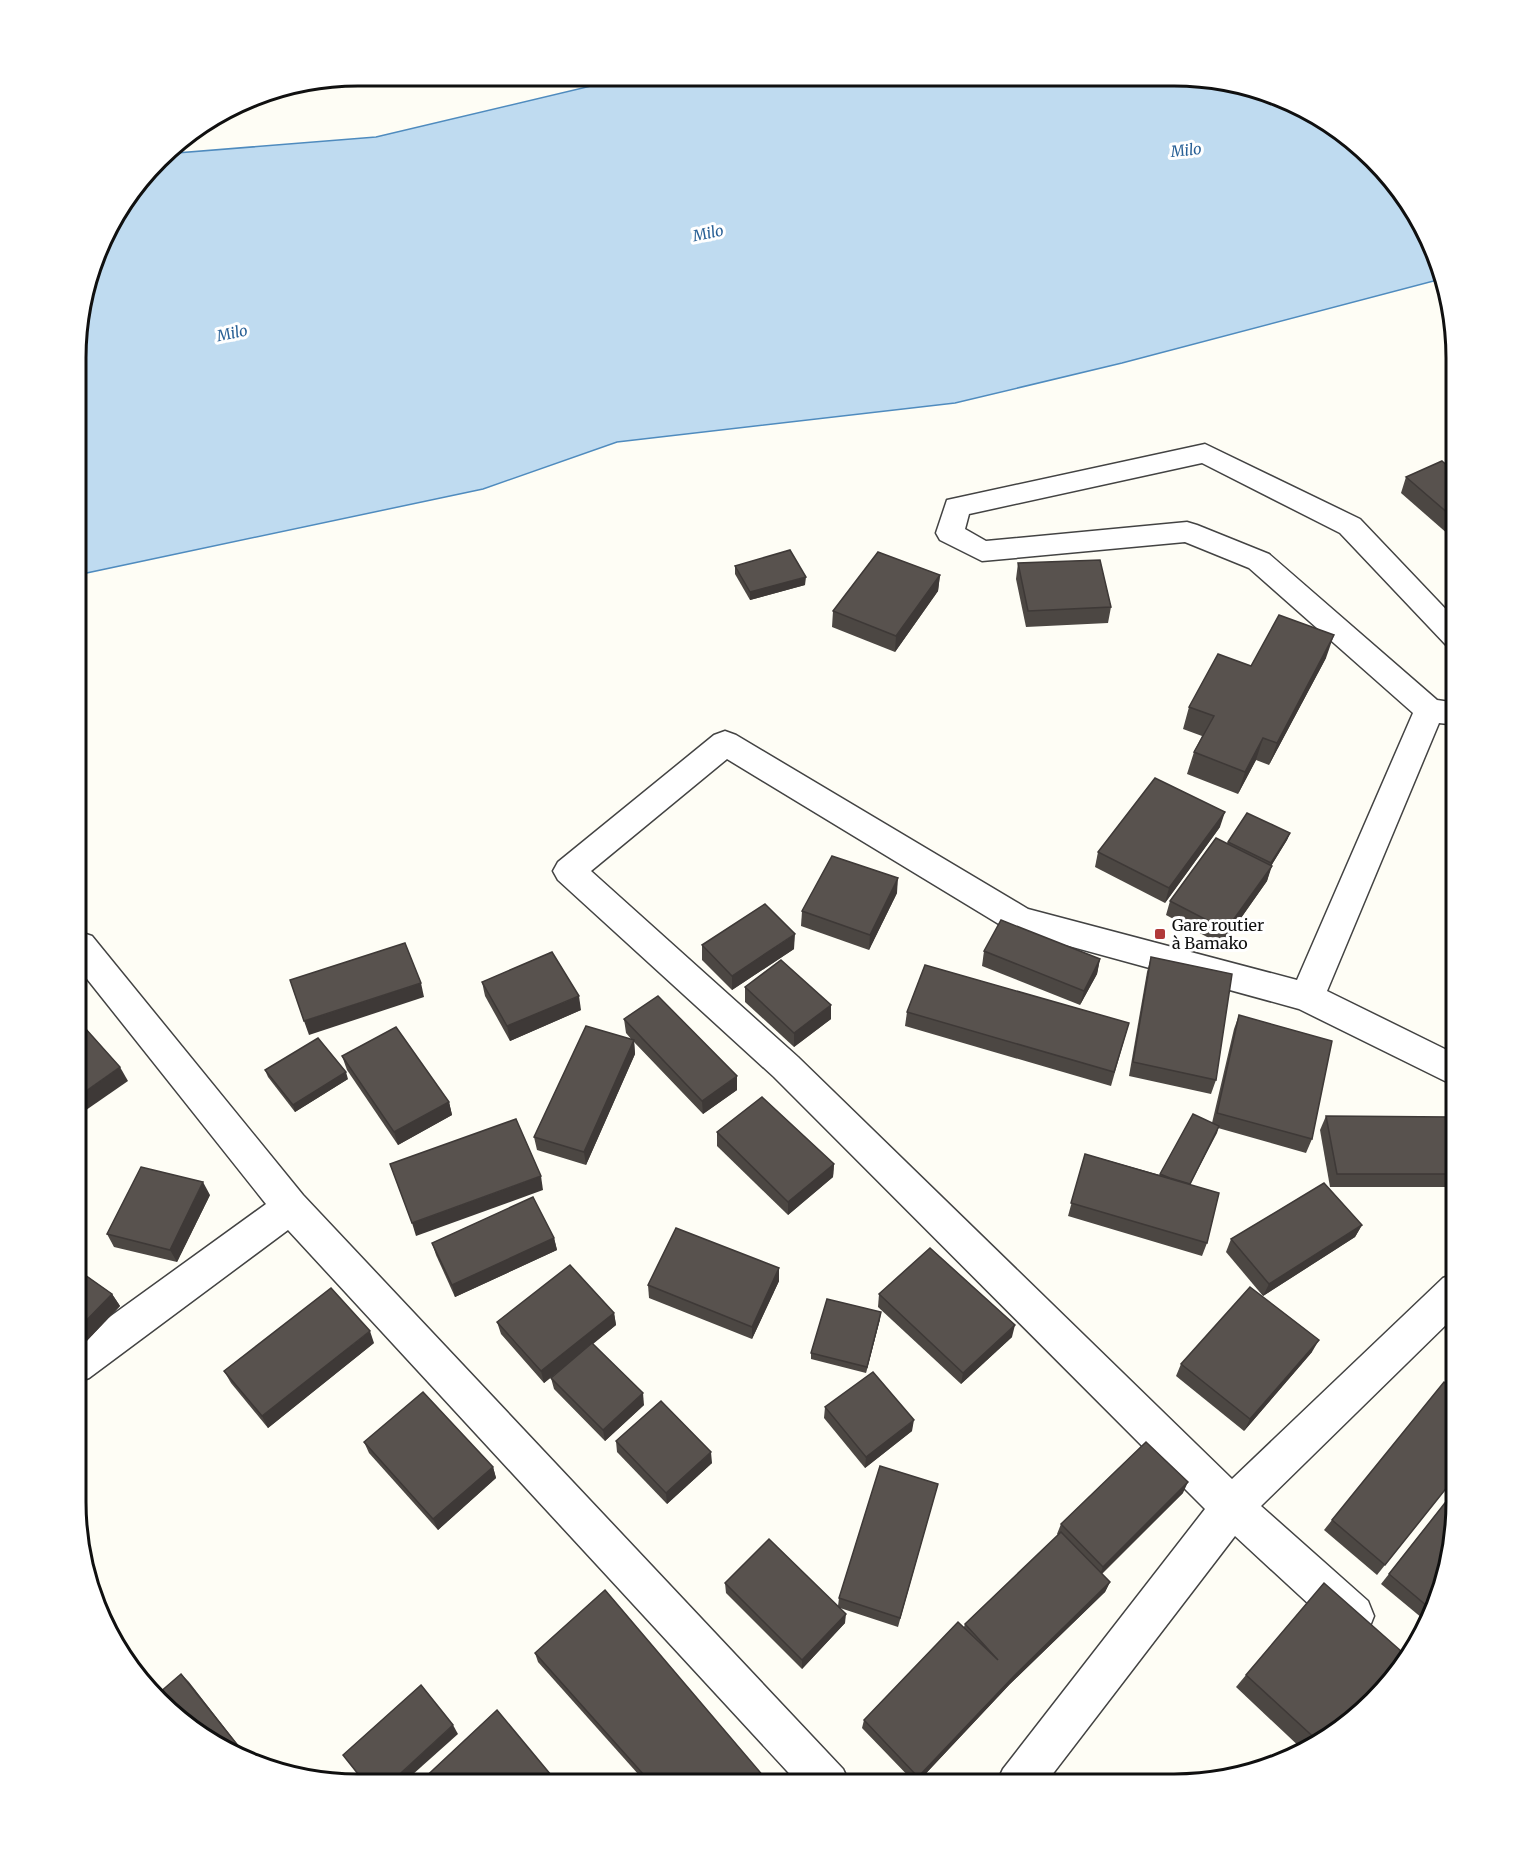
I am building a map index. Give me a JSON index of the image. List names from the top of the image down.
{
  "water": ["Milo"],
  "places": {
    "transit": ["Gare routier à Bamako"]
  }
}
